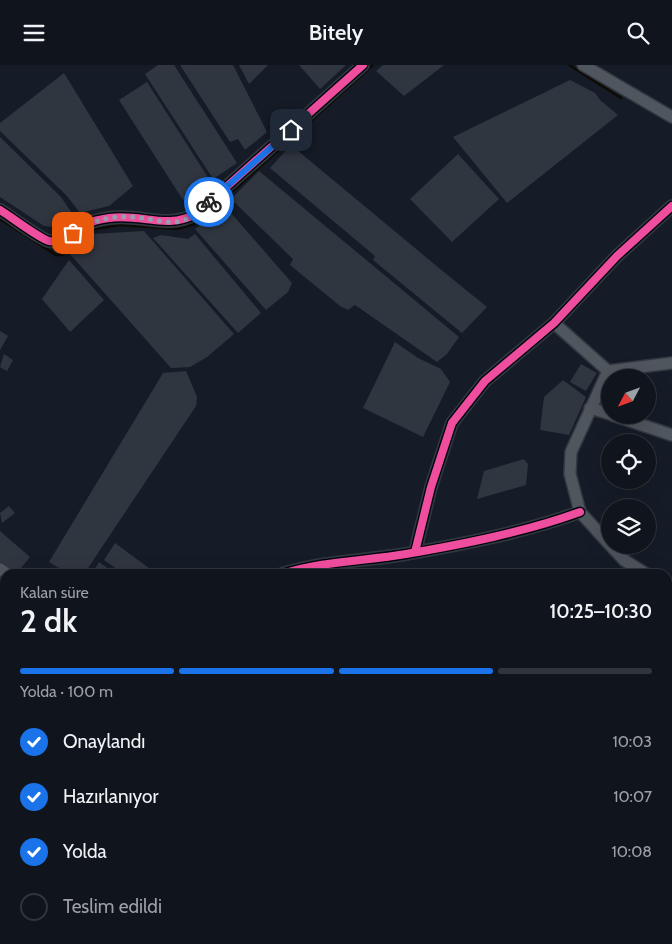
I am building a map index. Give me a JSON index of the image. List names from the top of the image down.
{
  "north": "bottom left",
  "page": {
    "header": "Bitely",
    "heading": ["2 dk", "Kalan süre", "10:25–10:30"],
    "bar": "Yolda · 100 m",
    "list": [
      ["Onaylandı", "10:03"],
      ["Hazırlanıyor", "10:07"],
      ["Yolda", "10:08"],
      "Teslim edildi"
    ]
  }
}
